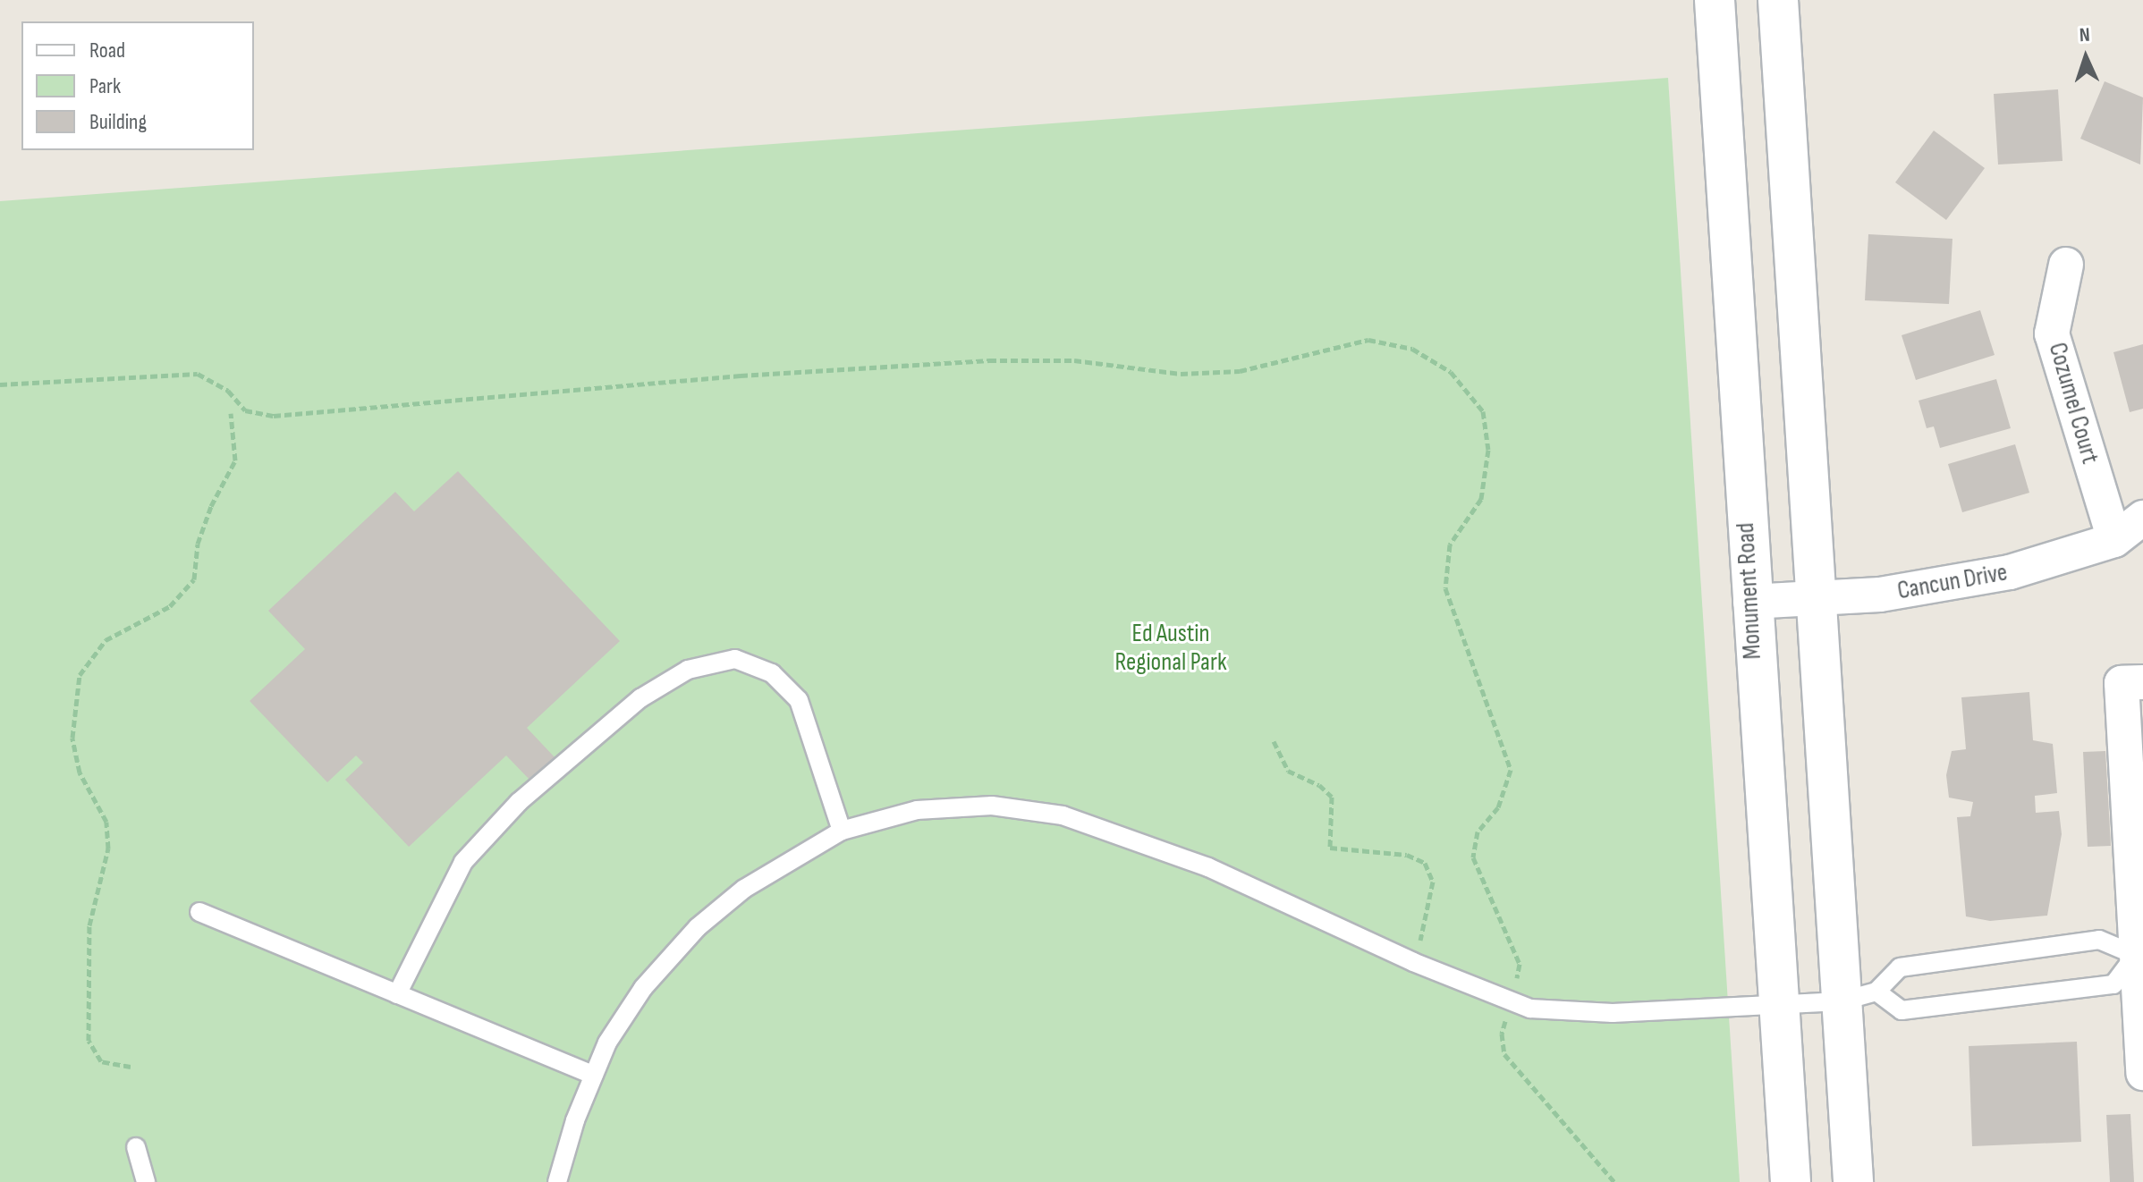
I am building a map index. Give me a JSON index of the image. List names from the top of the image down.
{
  "streets": {
    "street": ["Cozumel Court", "Cancun Drive", "Monument Road"]
  },
  "crossings": [
    ["Cozumel Court", "Cancun Drive"],
    ["Cancun Drive", "Monument Road"]
  ],
  "parks": ["Ed Austin Regional Park"],
  "legend": ["Road", "Park", "Building"],
  "north": "top"
}
